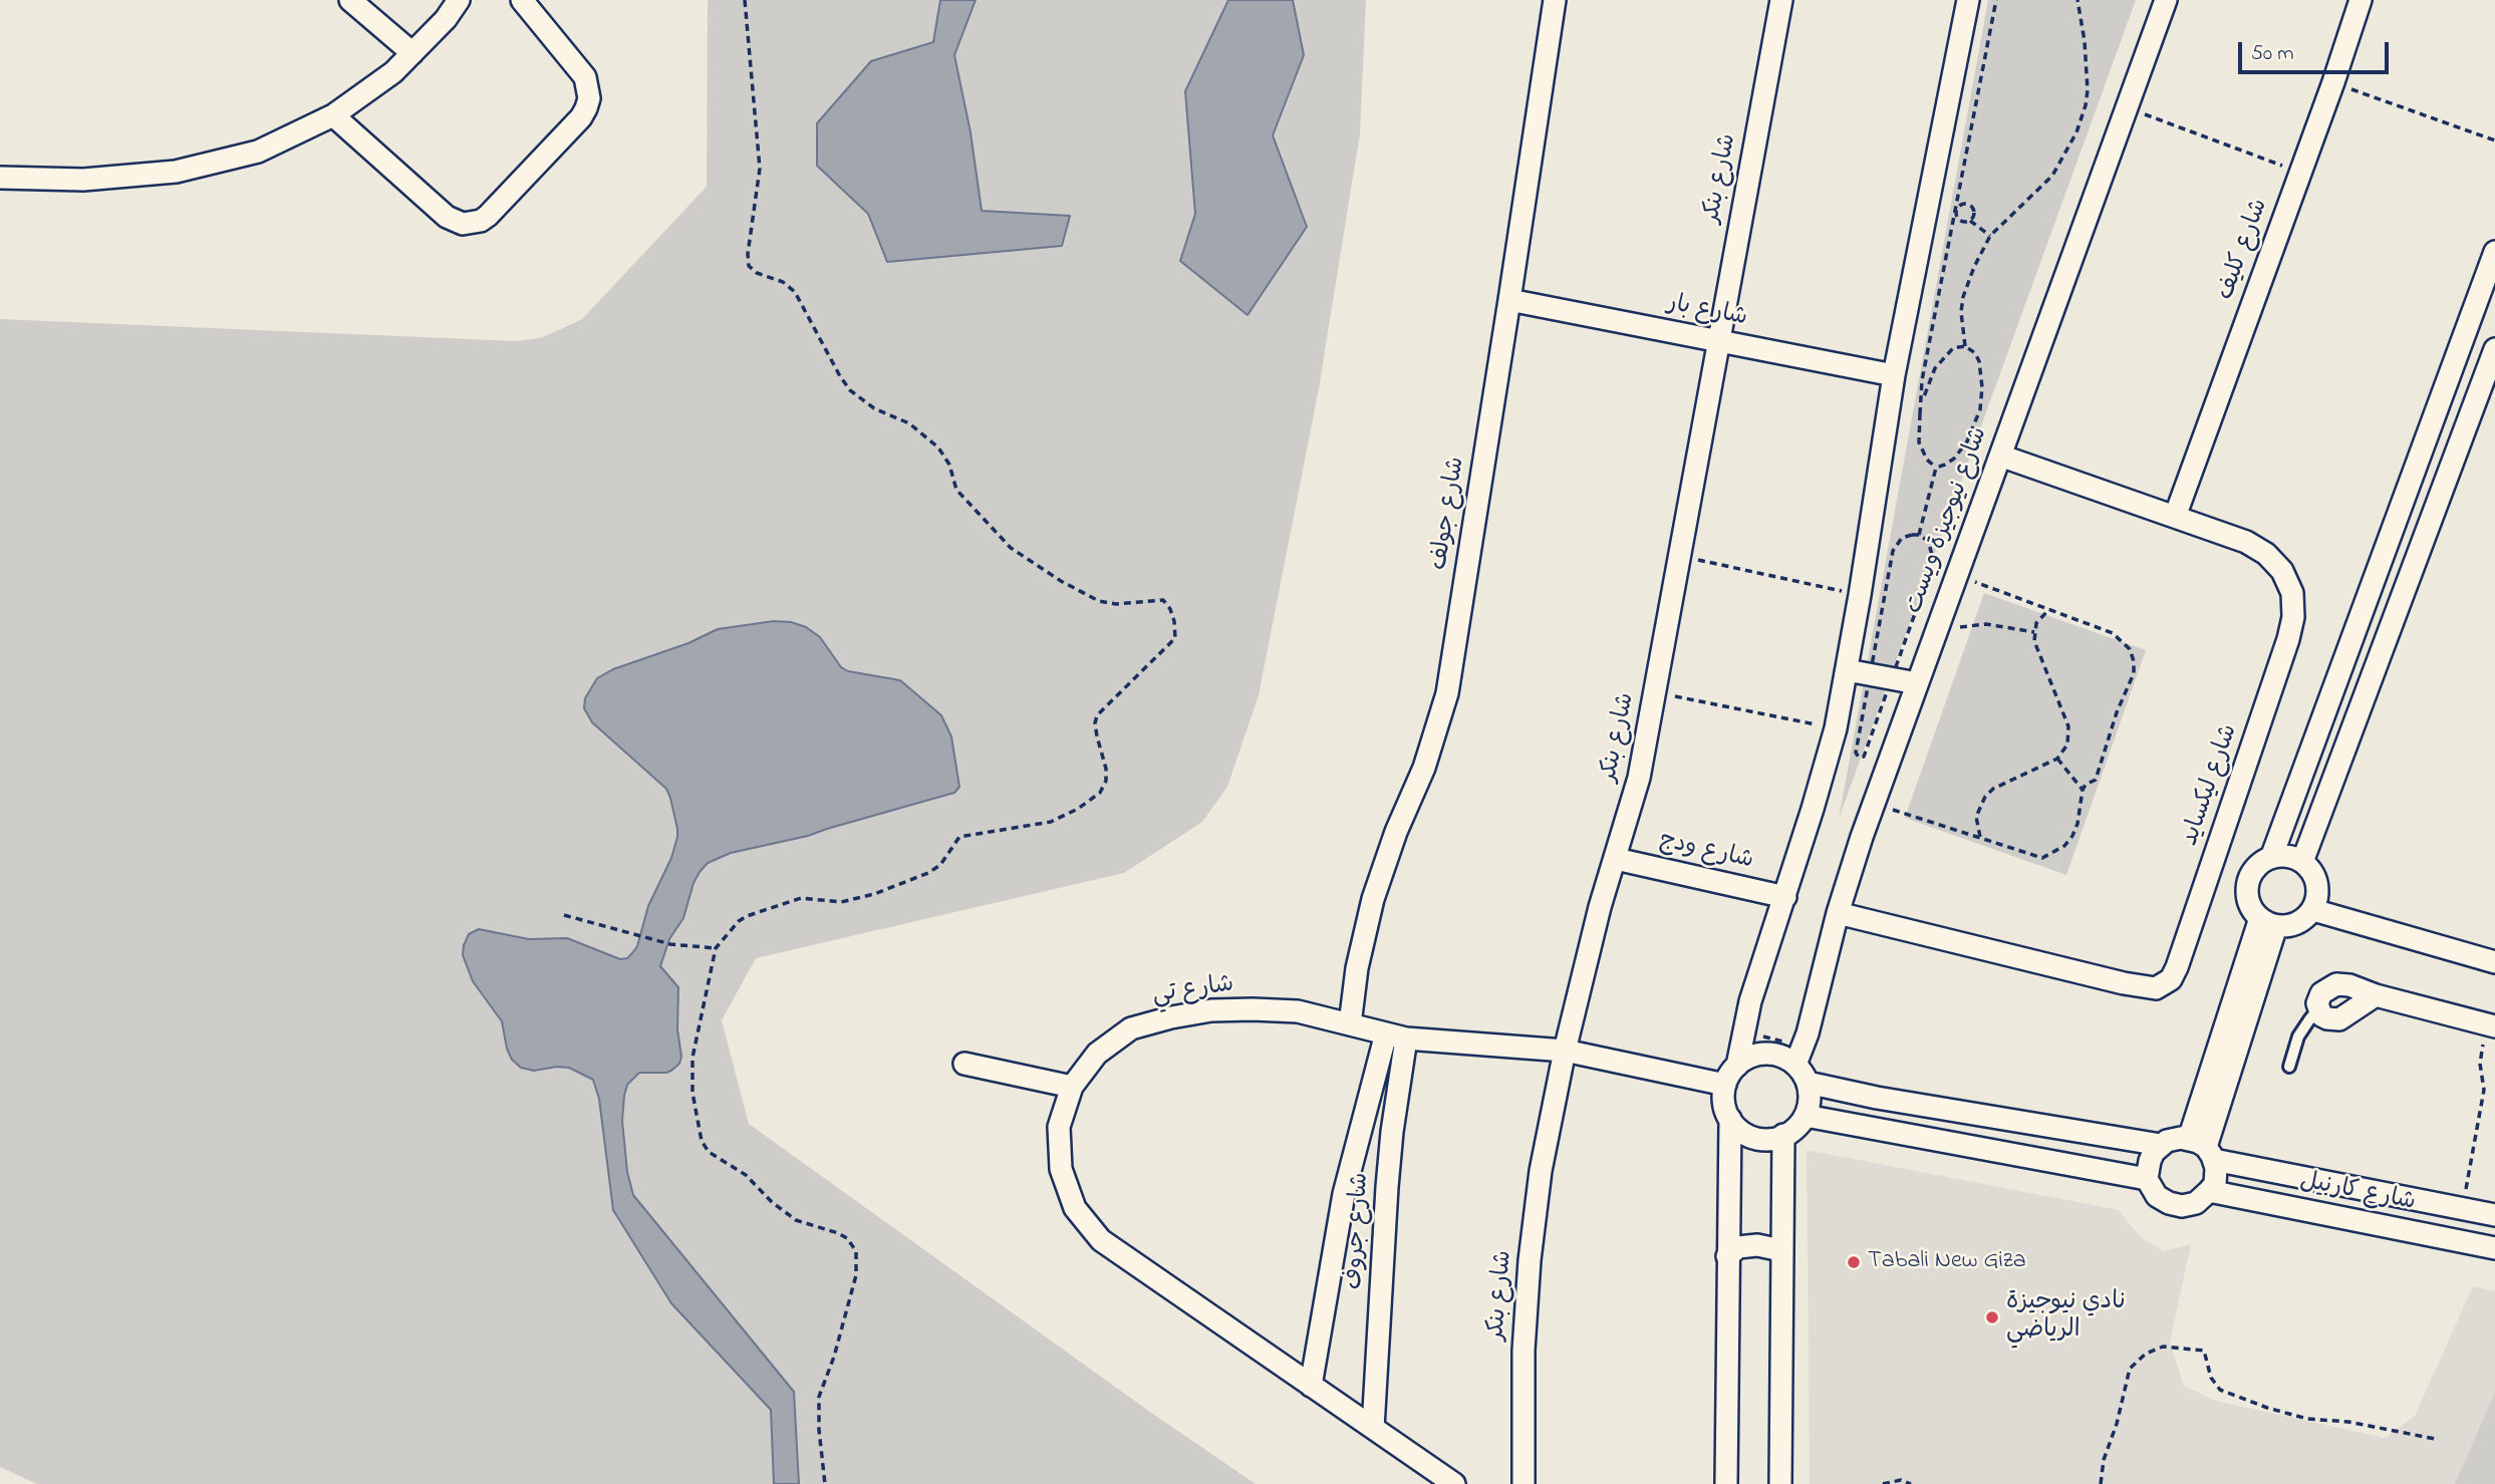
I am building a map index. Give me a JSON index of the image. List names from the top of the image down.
{
  "streets": {
    "street": [
      "شارع بنكر",
      "شارع كليف",
      "شارع بار",
      "شارع جولف",
      "شارع نيوجيزة ويست",
      "شارع ليكسايد",
      "شارع ودج",
      "شارع تي",
      "شارع كارنيل",
      "شارع جروف"
    ]
  },
  "crossings": [
    ["شارع بنكر", "شارع بار"],
    ["شارع بنكر", "شارع ودج"],
    ["شارع بنكر", "شارع تي"],
    ["شارع كليف", "شارع ليكسايد"],
    ["شارع بار", "شارع جولف"],
    ["شارع جولف", "شارع تي"],
    ["شارع نيوجيزة ويست", "شارع ليكسايد"],
    ["شارع نيوجيزة ويست", "شارع تي"],
    ["شارع تي", "شارع جروف"]
  ],
  "places": ["Tabali New Giza", "نادي نيوجيزة الرياضي"],
  "scale_bar": "50 m"
}
